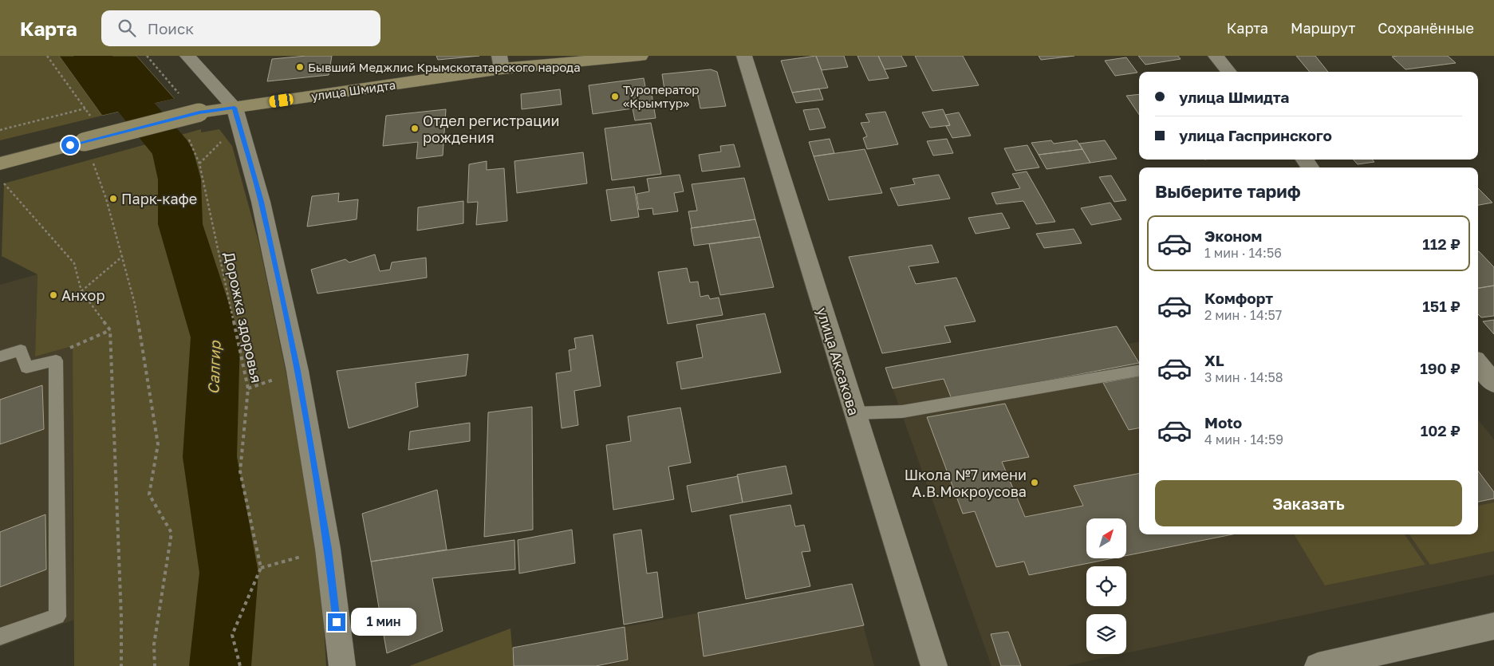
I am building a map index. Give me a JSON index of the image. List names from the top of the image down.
{
  "streets": {
    "main road": ["улица Шмидта"],
    "street": ["улица Аксакова"],
    "path": ["Дорожка здоровья"]
  },
  "water": ["Салгир"],
  "places": [
    "Бывший Меджлис Крымскотатарского народа",
    "Туроператор «Крымтур»",
    "Отдел регистрации рождения",
    "Парк-кафе",
    "Анхор",
    "Школа №7 имени А.В.Мокроусова"
  ],
  "north": "top right",
  "page": {
    "header": "Карта",
    "search": "Поиск",
    "nav": ["Карта", "Маршрут", "Сохранённые"],
    "banner": ["улица Шмидта", "улица Гаспринского"],
    "heading": "Выберите тариф",
    "list": [
      {
        "name": "Эконом",
        "note": "1 мин · 14:56",
        "value": "112 ₽"
      },
      {
        "name": "Комфорт",
        "note": "2 мин · 14:57",
        "value": "151 ₽"
      },
      {
        "name": "XL",
        "note": "3 мин · 14:58",
        "value": "190 ₽"
      },
      {
        "name": "Moto",
        "note": "4 мин · 14:59",
        "value": "102 ₽"
      }
    ],
    "buttons": "Заказать",
    "bubble": "1 мин"
  }
}
